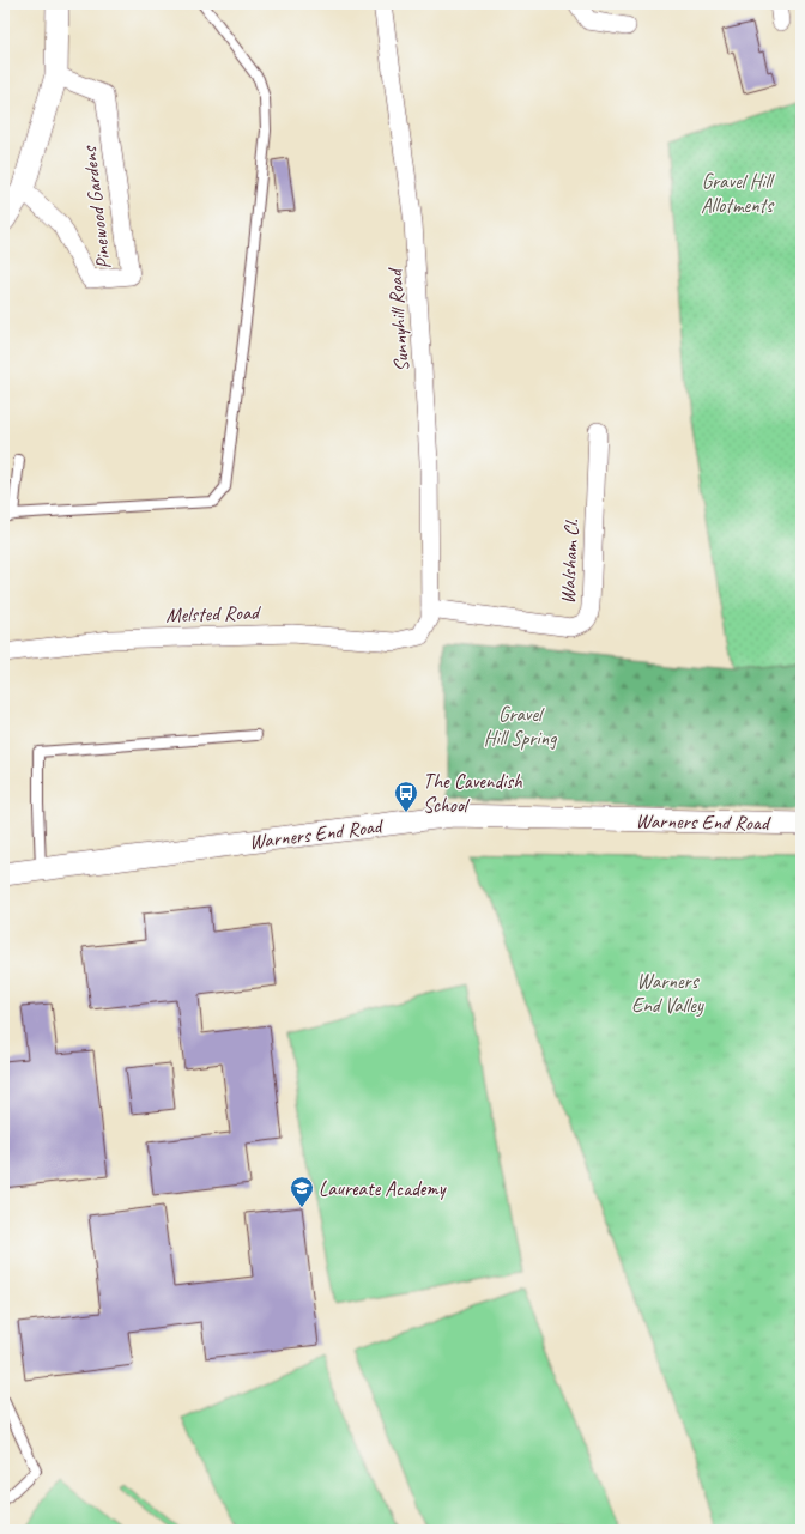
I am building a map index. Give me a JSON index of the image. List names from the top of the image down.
{
  "streets": {
    "street": [
      "Pinewood Gardens",
      "Sunnyhill Road",
      "Walsham Cl.",
      "Melsted Road",
      "Warners End Road"
    ]
  },
  "crossings": [
    ["Sunnyhill Road", "Walsham Cl."],
    ["Sunnyhill Road", "Melsted Road"]
  ],
  "parks": ["Gravel Hill Allotments", "Gravel Hill Spring", "Warners End Valley"],
  "places": {
    "bus stop": ["The Cavendish School"],
    "school or university": ["Laureate Academy"]
  }
}
